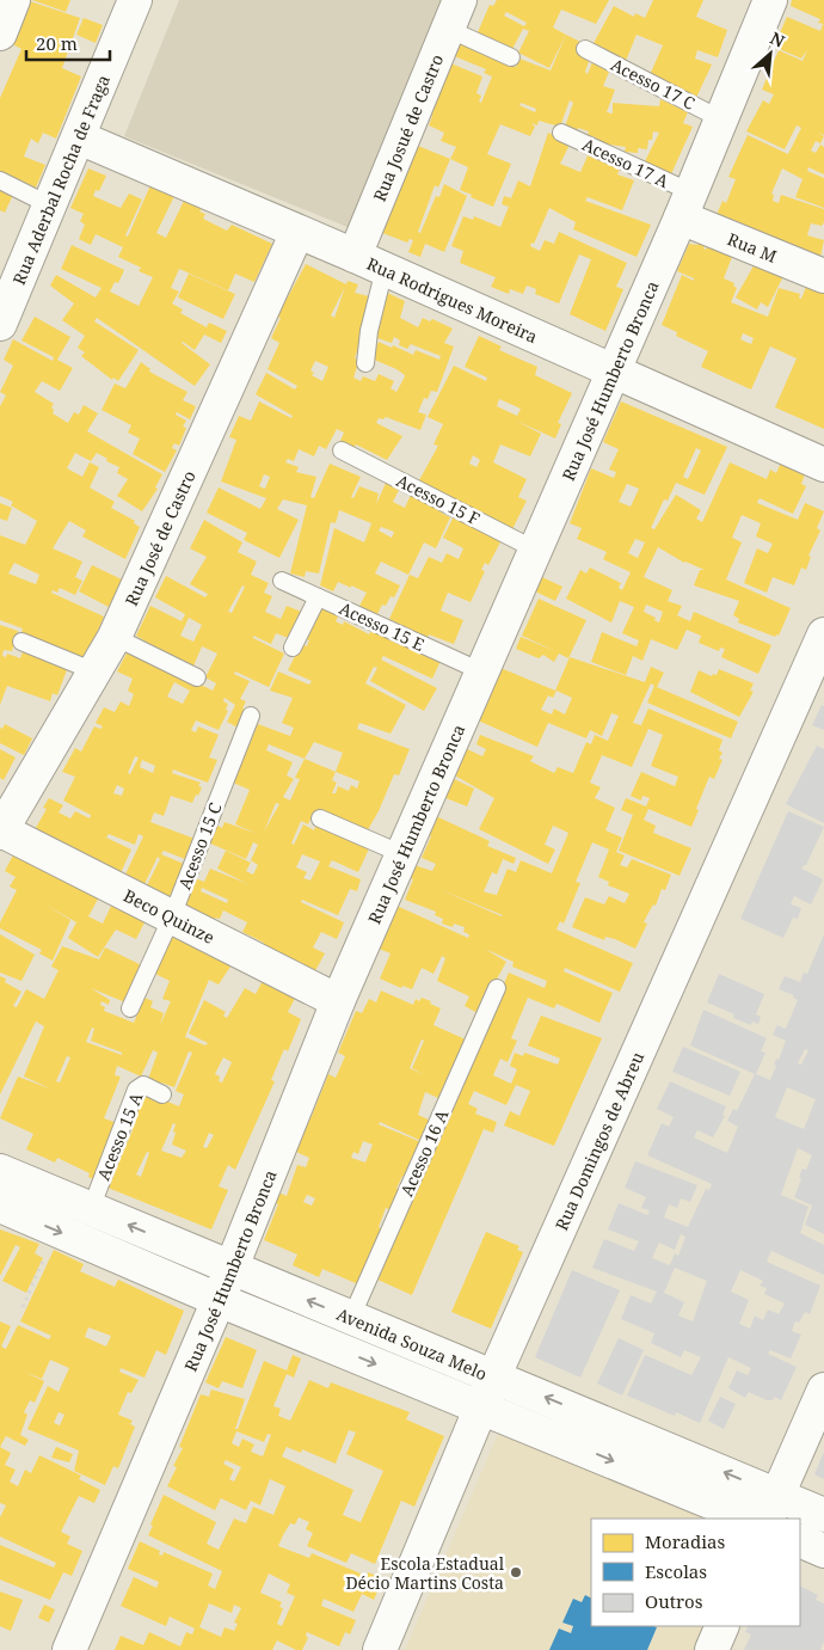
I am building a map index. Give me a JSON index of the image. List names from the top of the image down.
{
  "streets": {
    "street": [
      "Rua Josué de Castro",
      "Rua Aderbal Rocha de Fraga",
      "Rua M",
      "Rua Rodrigues Moreira",
      "Rua José Humberto Bronca",
      "Rua José de Castro",
      "Beco Quinze",
      "Rua Domingos de Abreu",
      "Avenida Souza Melo"
    ],
    "lane": [
      "Acesso 17 C",
      "Acesso 17 A",
      "Acesso 15 F",
      "Acesso 15 E",
      "Acesso 15 C",
      "Acesso 15 A",
      "Acesso 16 A"
    ]
  },
  "crossings": [
    ["Acesso 17 C", "Rua José Humberto Bronca"],
    ["Rua Josué de Castro", "Rua Rodrigues Moreira"],
    ["Acesso 17 A", "Rua M"],
    ["Acesso 17 A", "Rua José Humberto Bronca"],
    ["Rua Aderbal Rocha de Fraga", "Rua Rodrigues Moreira"],
    ["Rua M", "Rua José Humberto Bronca"],
    ["Rua Rodrigues Moreira", "Rua José Humberto Bronca"],
    ["Rua Rodrigues Moreira", "Rua José de Castro"],
    ["Rua José Humberto Bronca", "Acesso 15 F"],
    ["Rua José Humberto Bronca", "Acesso 15 E"],
    ["Rua José Humberto Bronca", "Beco Quinze"],
    ["Rua José Humberto Bronca", "Avenida Souza Melo"],
    ["Rua José de Castro", "Beco Quinze"],
    ["Acesso 15 C", "Beco Quinze"],
    ["Acesso 15 A", "Avenida Souza Melo"],
    ["Rua Domingos de Abreu", "Avenida Souza Melo"],
    ["Acesso 16 A", "Avenida Souza Melo"]
  ],
  "places": ["Escola Estadual Décio Martins Costa"],
  "legend": ["Moradias", "Escolas", "Outros"],
  "scale_bar": "20 m",
  "north": "top right"
}
